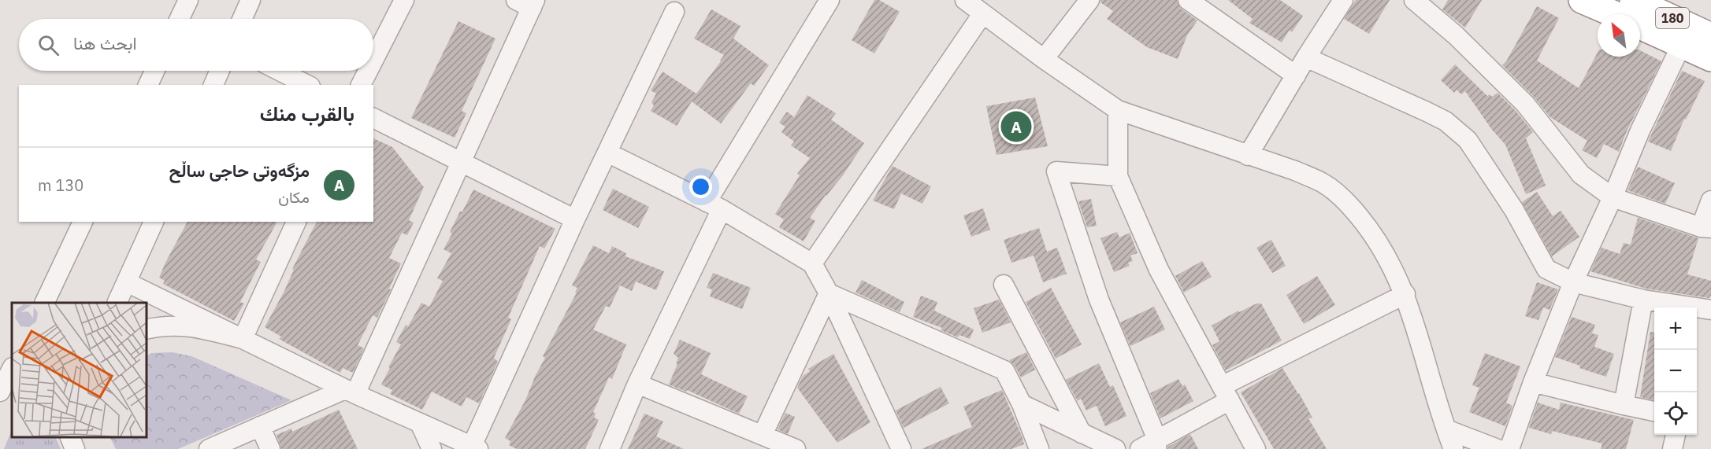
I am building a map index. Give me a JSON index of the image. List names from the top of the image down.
{
  "streets": {
    "highway": ["180"]
  },
  "north": "top left",
  "page": {
    "search": "ابحث هنا",
    "heading": "بالقرب منك",
    "pins": "A",
    "list": [
      {
        "mark": "A",
        "name": "مزگەوتی حاجی ساڵح",
        "note": "مكان",
        "value": "130 m"
      }
    ],
    "map_buttons": ["+", "−"]
  }
}
